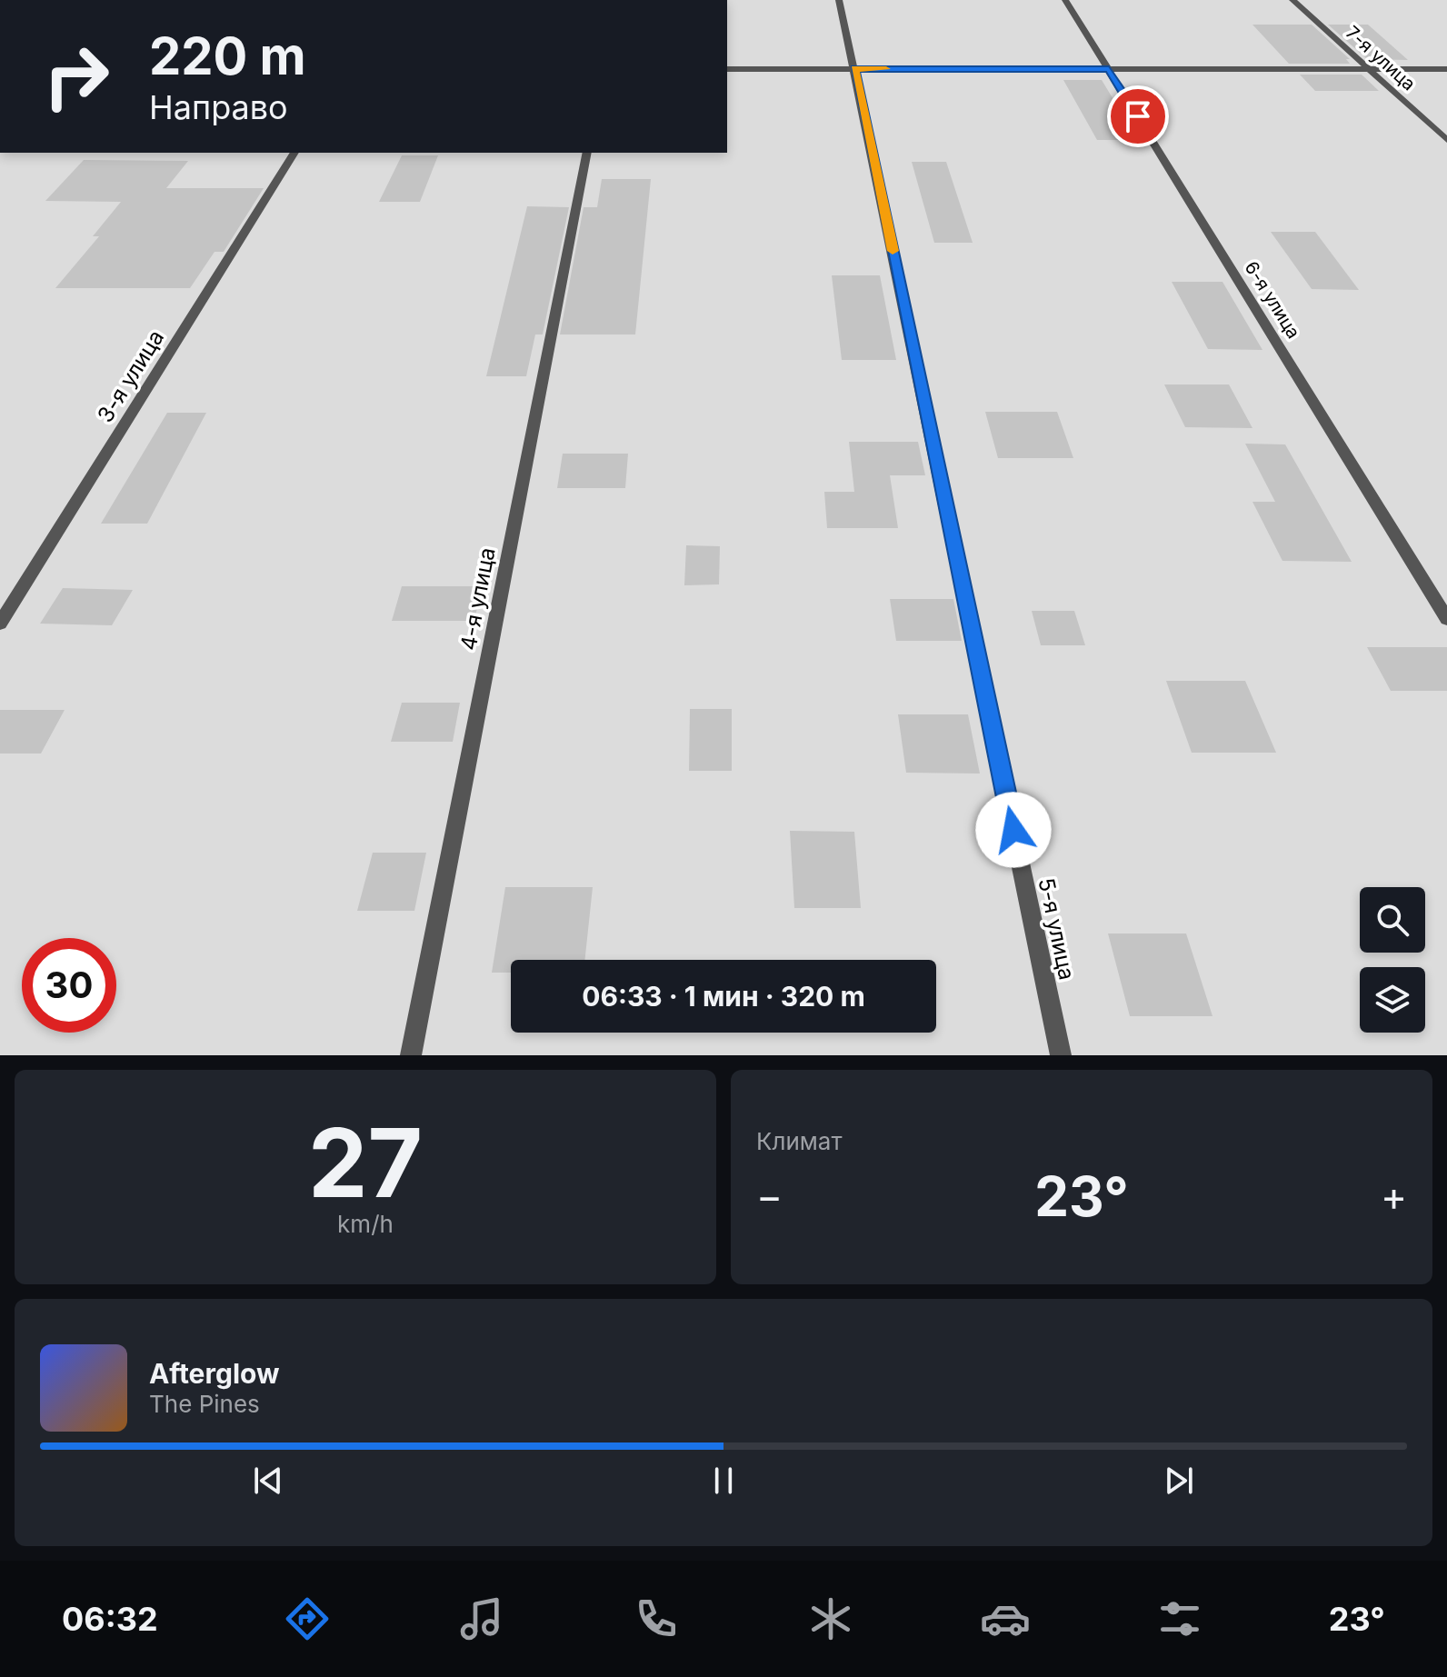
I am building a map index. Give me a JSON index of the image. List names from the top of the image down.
{
  "streets": {
    "street": [
      "7-я улица",
      "6-я улица",
      "3-я улица",
      "4-я улица",
      "5-я улица"
    ]
  },
  "page": {
    "turn": ["220 m", "Направо"],
    "limit": "30",
    "trip": "06:33 · 1 мин · 320 m",
    "tile": [
      ["27", "km/h"],
      "Климат"
    ],
    "heat": ["−", "23°", "+"],
    "song": ["Afterglow", "The Pines"],
    "tabs": ["06:32", "23°"]
  }
}
